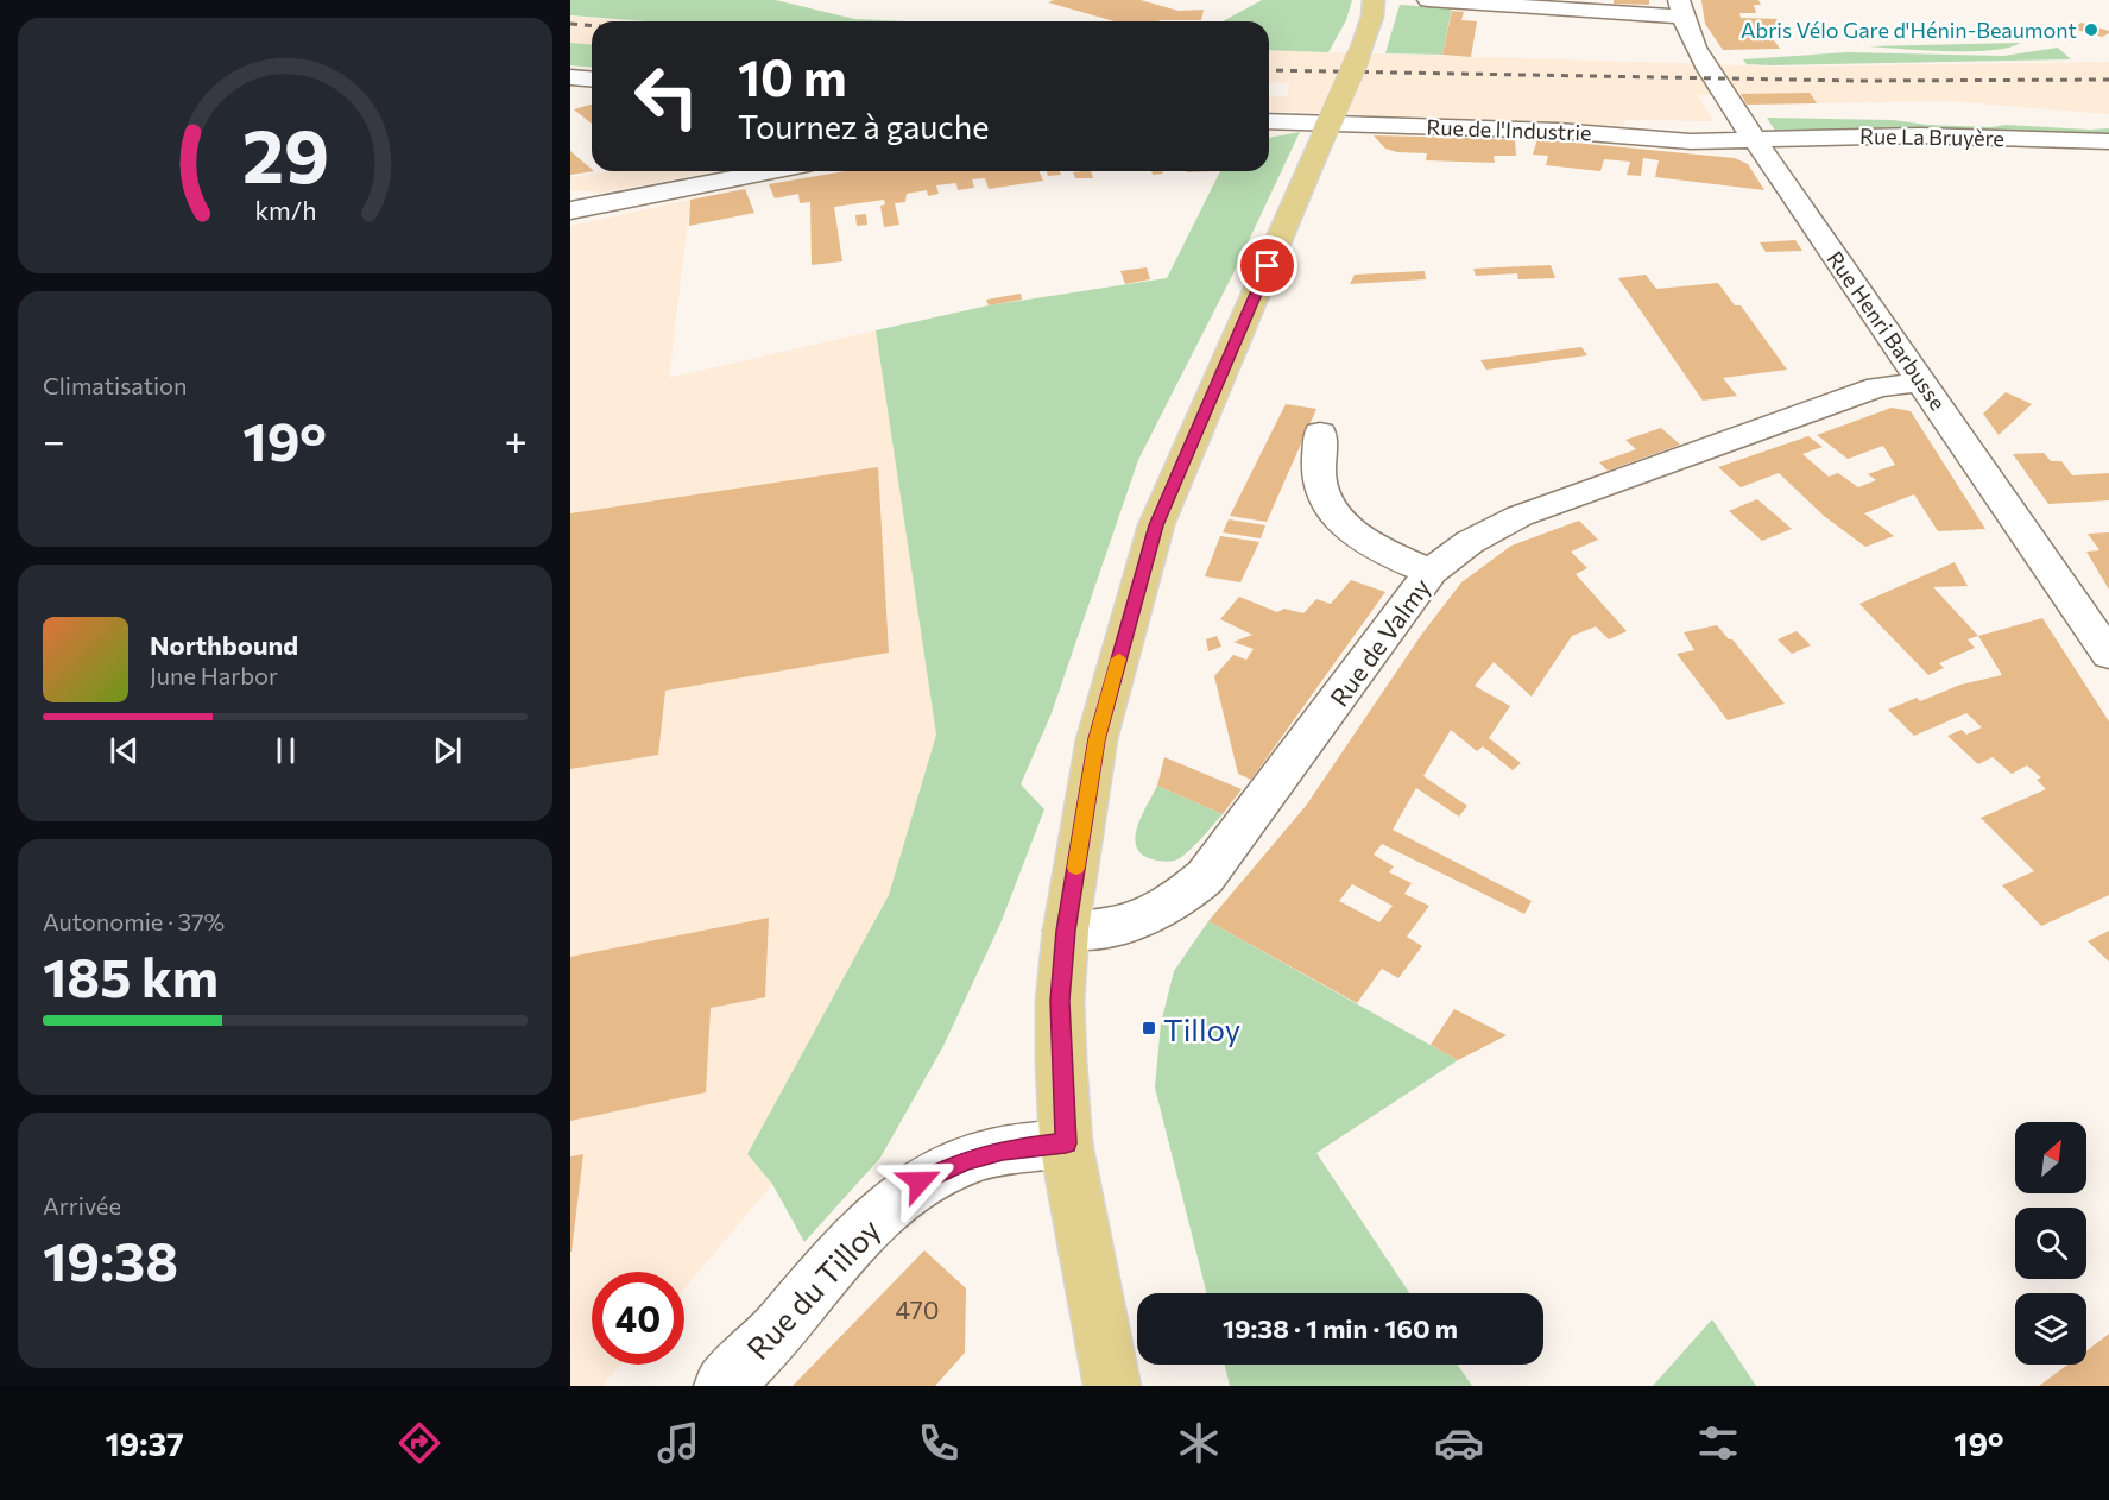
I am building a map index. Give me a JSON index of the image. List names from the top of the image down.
{
  "streets": {
    "street": [
      "Rue de l'Industrie",
      "Rue La Bruyère",
      "Rue Henri Barbusse",
      "Rue de Valmy",
      "Rue du Tilloy"
    ]
  },
  "crossings": [
    ["Rue de l'Industrie", "Rue La Bruyère"],
    ["Rue de l'Industrie", "Rue Henri Barbusse"],
    ["Rue La Bruyère", "Rue Henri Barbusse"],
    ["Rue Henri Barbusse", "Rue de Valmy"]
  ],
  "places": {
    "other": ["Abris Vélo Gare d'Hénin-Beaumont"],
    "transit": ["Tilloy"]
  },
  "house_numbers": ["470"],
  "north": "top right",
  "page": {
    "turn": ["10 m", "Tournez à gauche"],
    "tile": [
      "Climatisation",
      ["Autonomie · 37%", "185 km"],
      ["Arrivée", "19:38"]
    ],
    "heat": ["−", "19°", "+"],
    "song": ["Northbound", "June Harbor"],
    "limit": "40",
    "trip": "19:38 · 1 min · 160 m",
    "tabs": ["19:37", "19°"],
    "gauge": ["29", "km/h"]
  }
}
